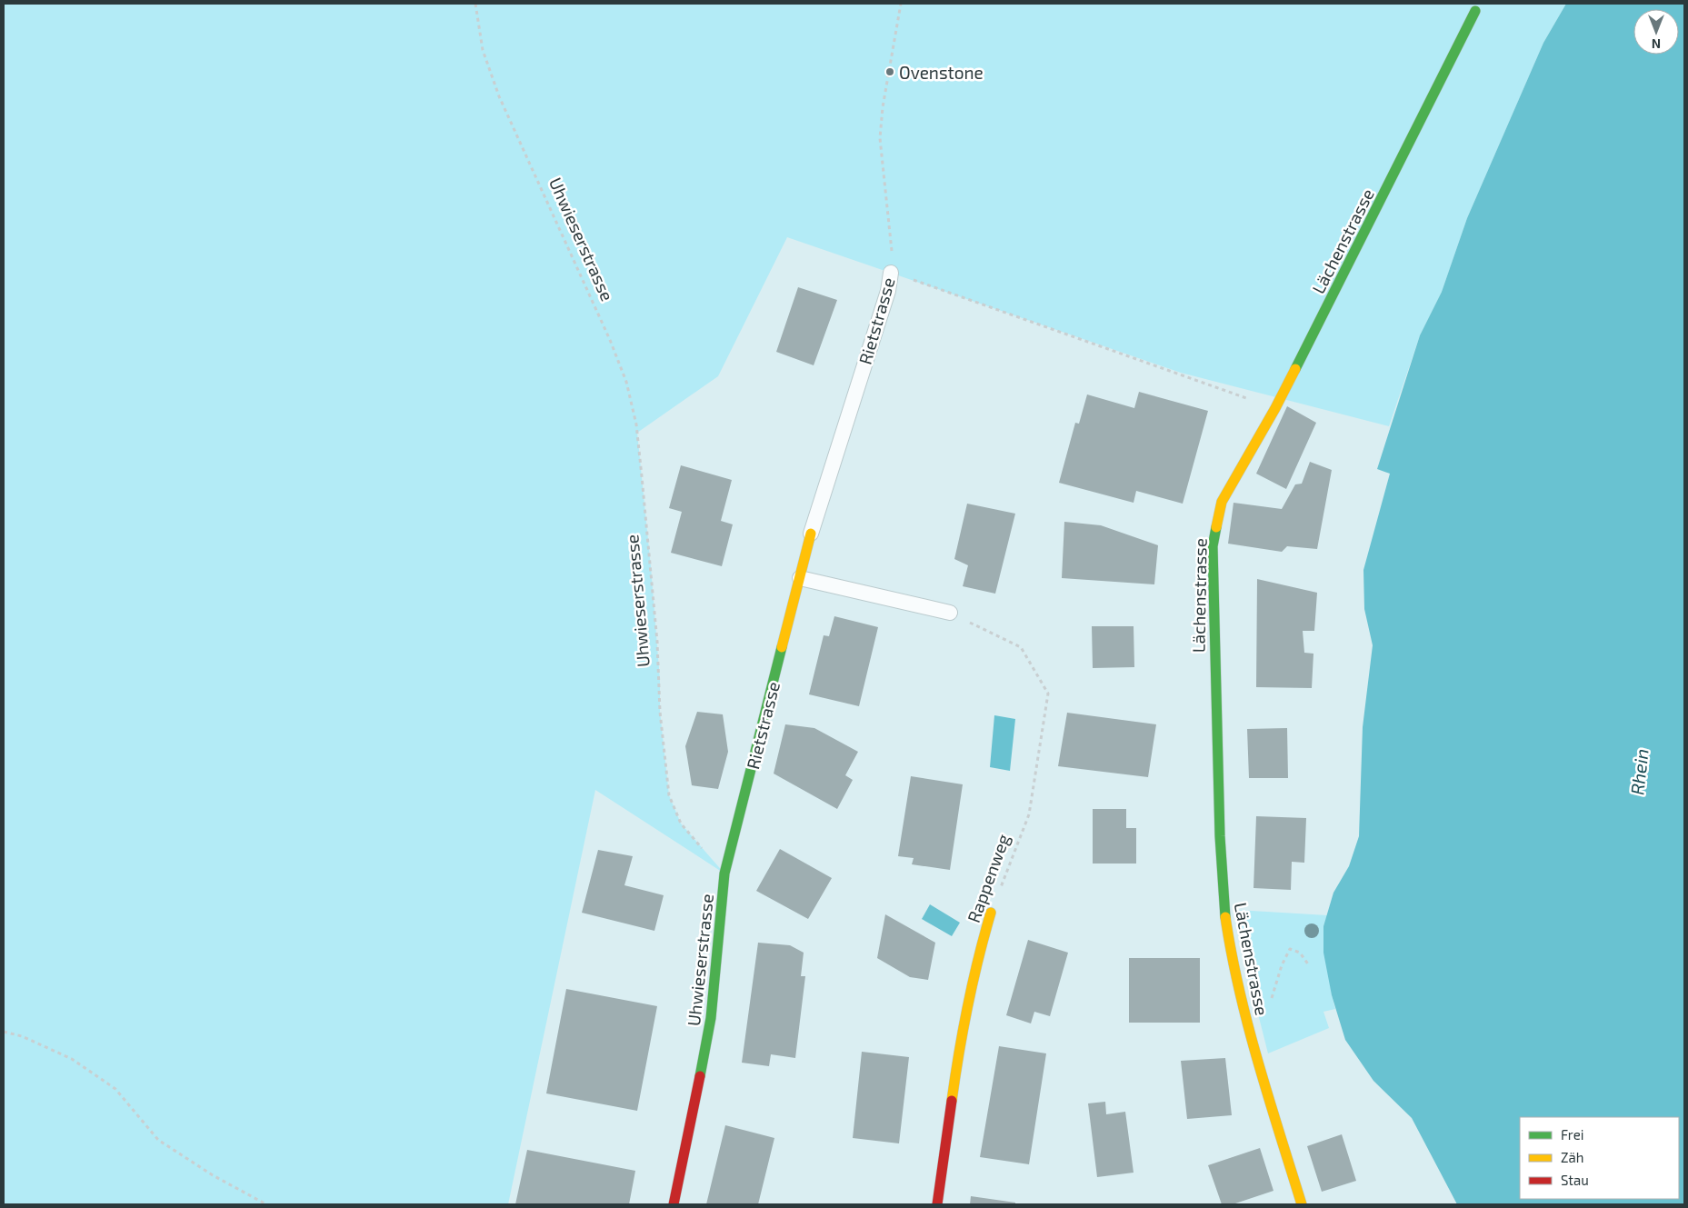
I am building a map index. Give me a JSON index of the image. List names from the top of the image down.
{
  "streets": {
    "street": [
      "Uhwieserstrasse",
      "Lächenstrasse",
      "Rietstrasse",
      "Rappenweg"
    ]
  },
  "crossings": [
    ["Uhwieserstrasse", "Rietstrasse"]
  ],
  "water": ["Rhein"],
  "places": ["Ovenstone"],
  "legend": ["Frei", "Zäh", "Stau"],
  "north": "bottom"
}
